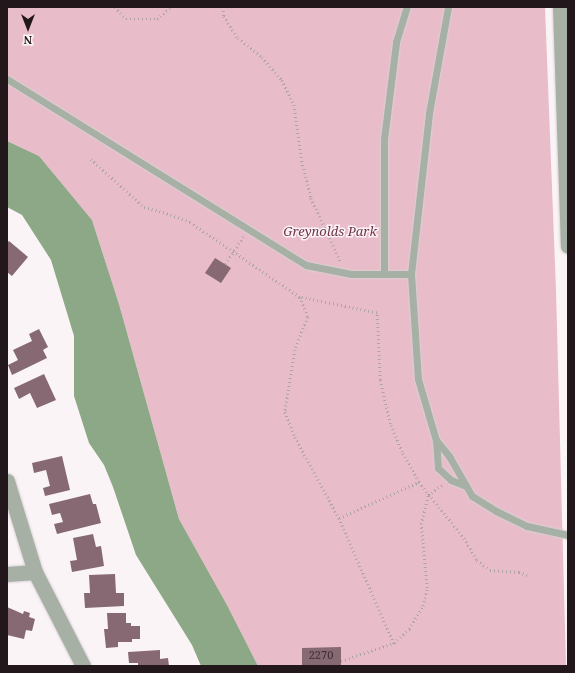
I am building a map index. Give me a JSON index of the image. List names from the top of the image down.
{
  "parks": ["Greynolds Park"],
  "house_numbers": ["2270"],
  "north": "bottom"
}
